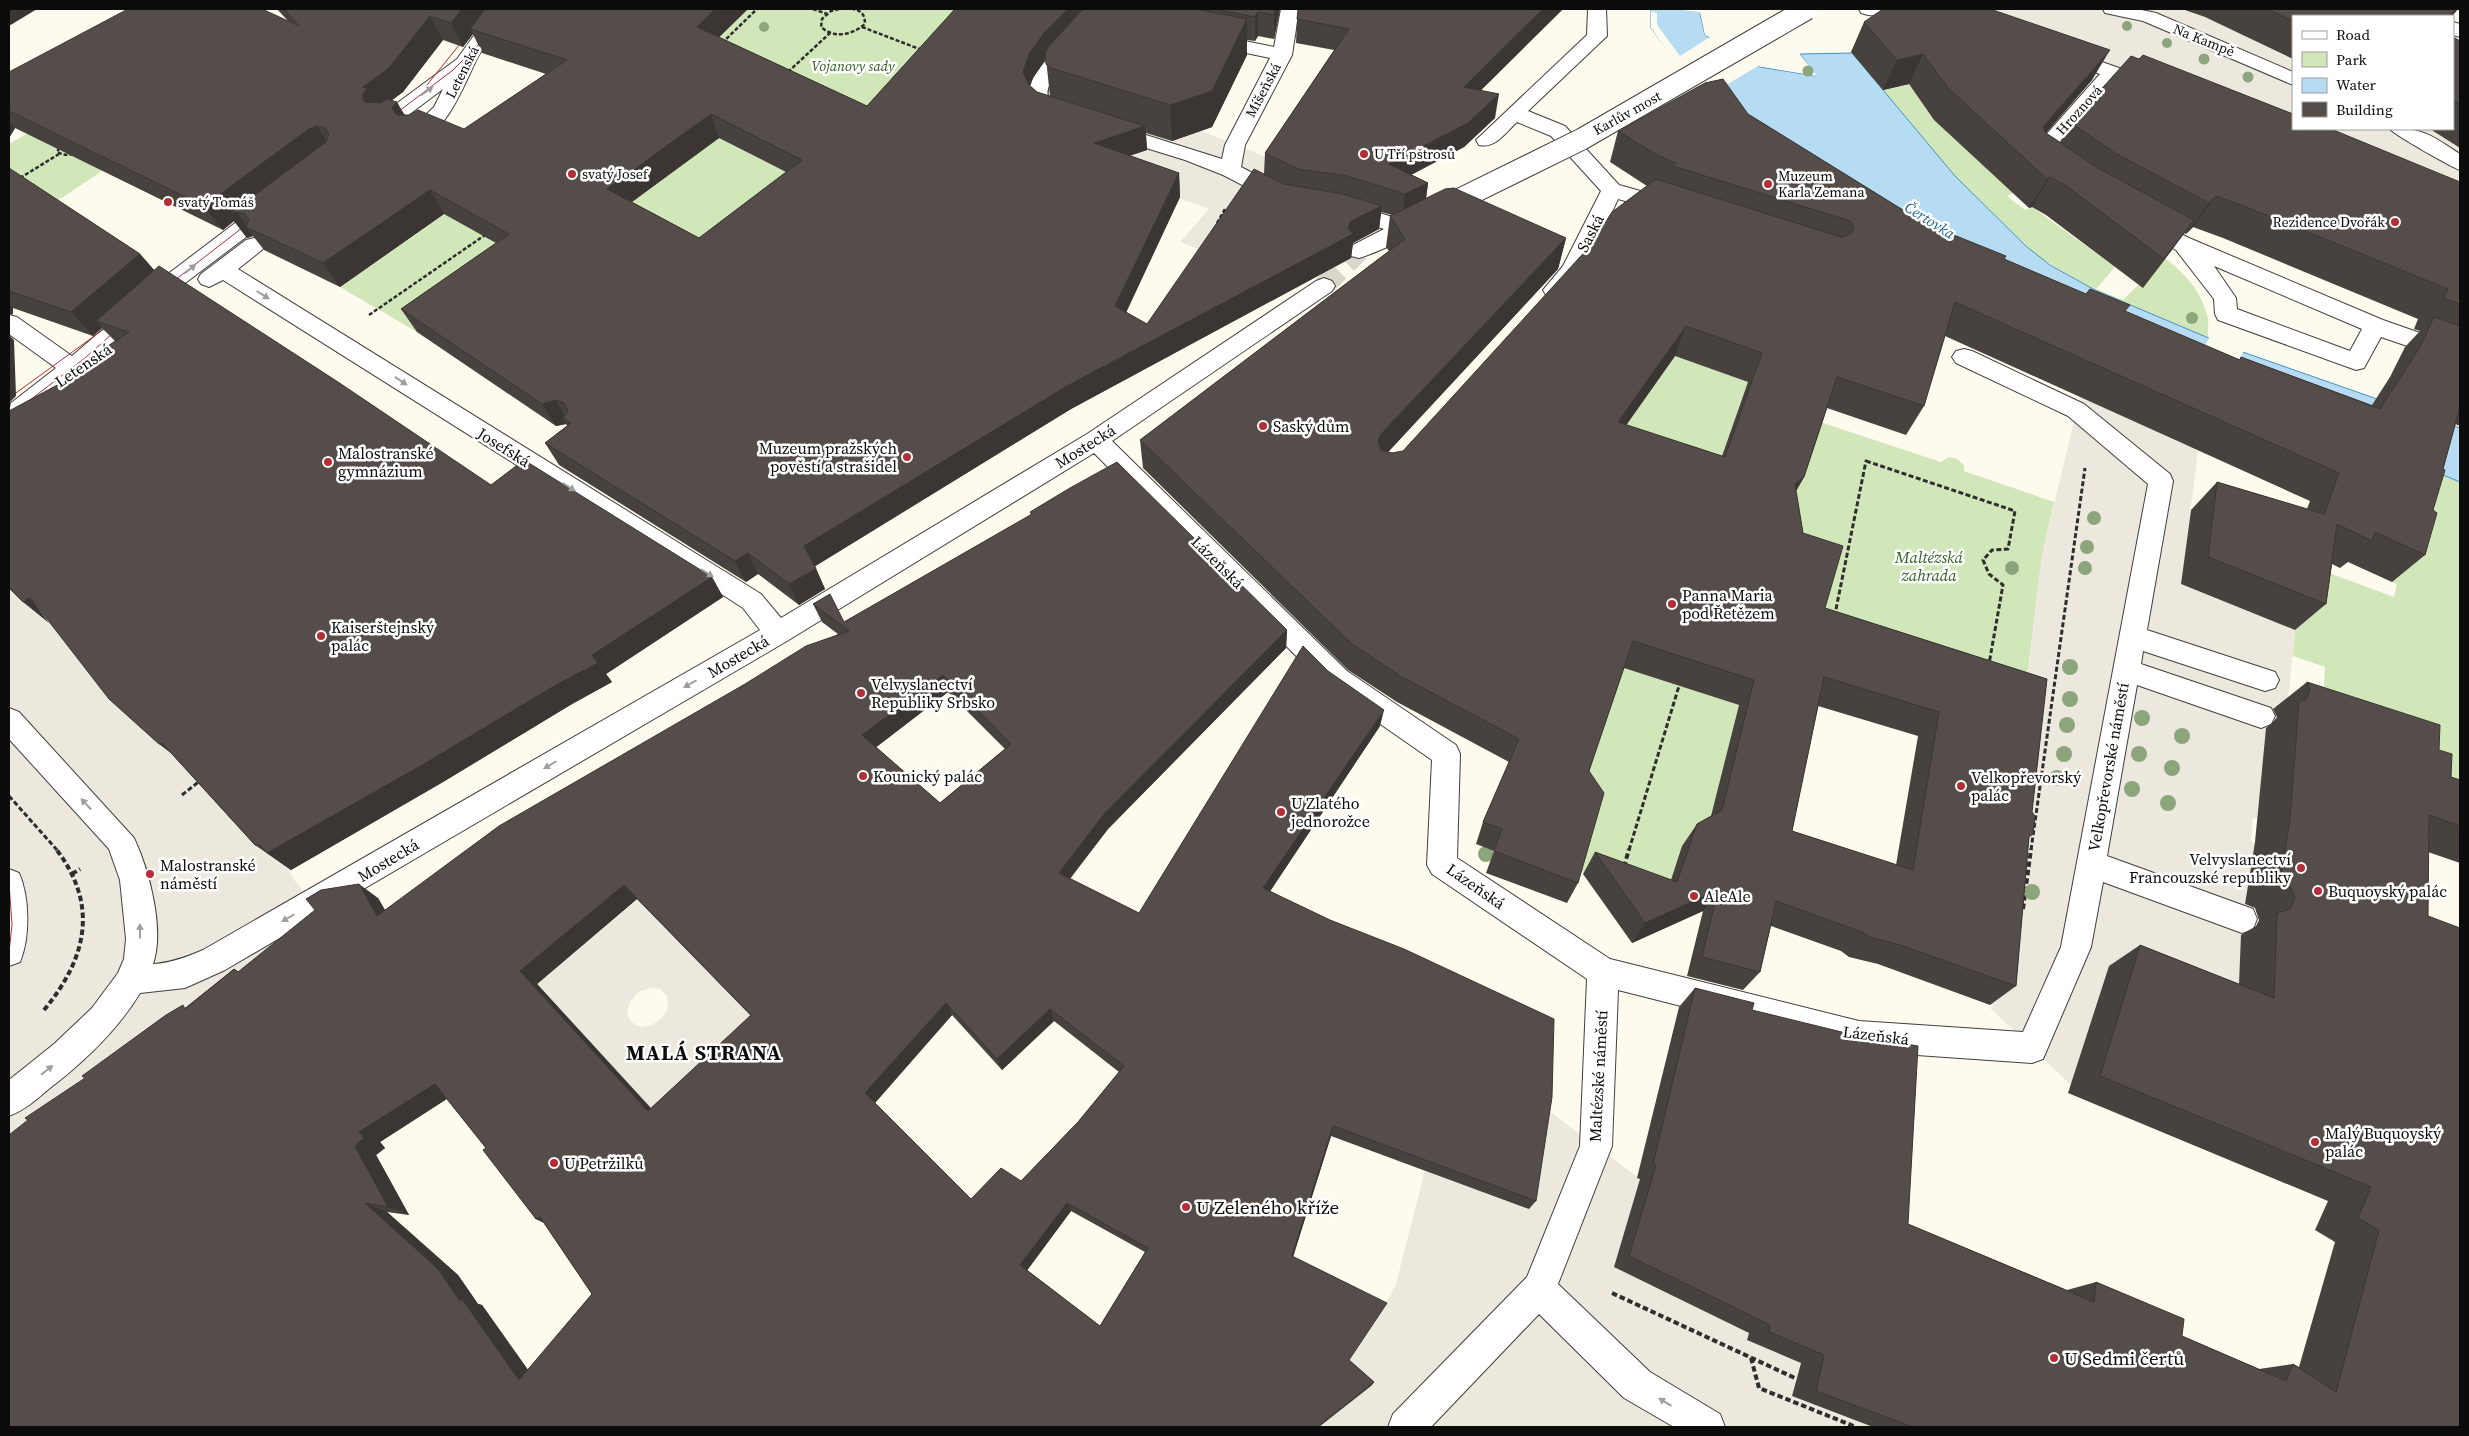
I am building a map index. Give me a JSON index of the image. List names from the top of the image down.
{
  "streets": {
    "street": [
      "Na Kampě",
      "Letenská",
      "Míšeňská",
      "Hroznová",
      "Karlův most",
      "Saská",
      "Mostecká",
      "Josefská",
      "Lázeňská",
      "Velkopřevorské náměstí",
      "Maltézské náměstí"
    ]
  },
  "crossings": [
    ["Letenská", "Josefská"],
    ["Mostecká", "Josefská"],
    ["Mostecká", "Lázeňská"],
    ["Lázeňská", "Velkopřevorské náměstí"],
    ["Lázeňská", "Maltézské náměstí"]
  ],
  "one_way": ["Mostecká", "Josefská"],
  "districts": ["MALÁ STRANA"],
  "water": ["Čertovka"],
  "parks": ["Vojanovy sady", "Maltézská zahrada"],
  "places": [
    "U Tří pštrosů",
    "svatý Josef",
    "Muzeum Karla Zemana",
    "svatý Tomáš",
    "Rezidence Dvořák",
    "Saský dům",
    "Muzeum pražských pověstí a strašidel",
    "Malostranské gymnázium",
    "Panna Maria pod Řetězem",
    "Kaiserštejnský palác",
    "Velvyslanectví Republiky Srbsko",
    "Kounický palác",
    "Velkopřevorský palác",
    "U Zlatého jednorožce",
    "Velvyslanectví Francouzské republiky",
    "Malostranské náměstí",
    "Buquoyský palác",
    "AleAle",
    "Malý Buquoyský palác",
    "U Petržilků",
    "U Zeleného kříže",
    "U Sedmi čertů"
  ],
  "legend": [
    "Road",
    "Park",
    "Water",
    "Building"
  ]
}
